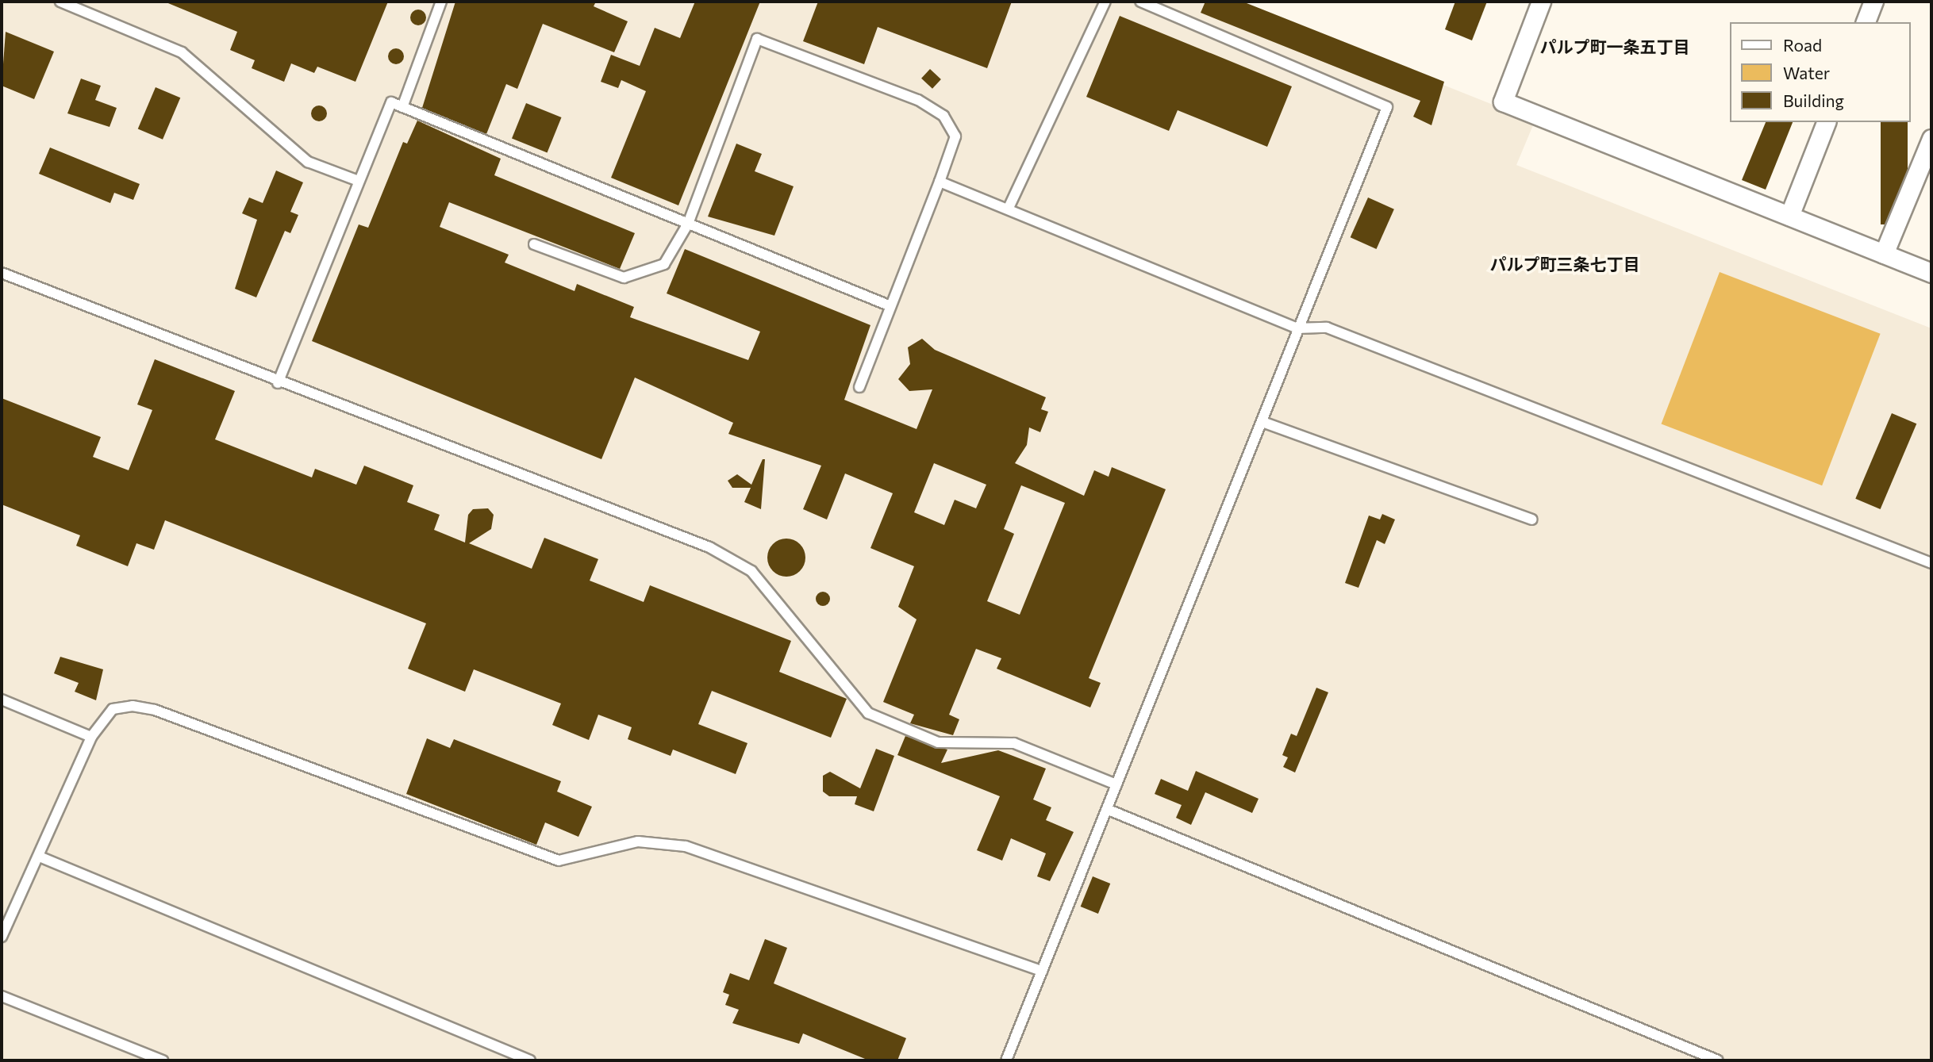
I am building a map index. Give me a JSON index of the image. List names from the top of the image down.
{
  "districts": ["パルプ町一条五丁目", "パルプ町三条七丁目"],
  "legend": ["Road", "Water", "Building"]
}
